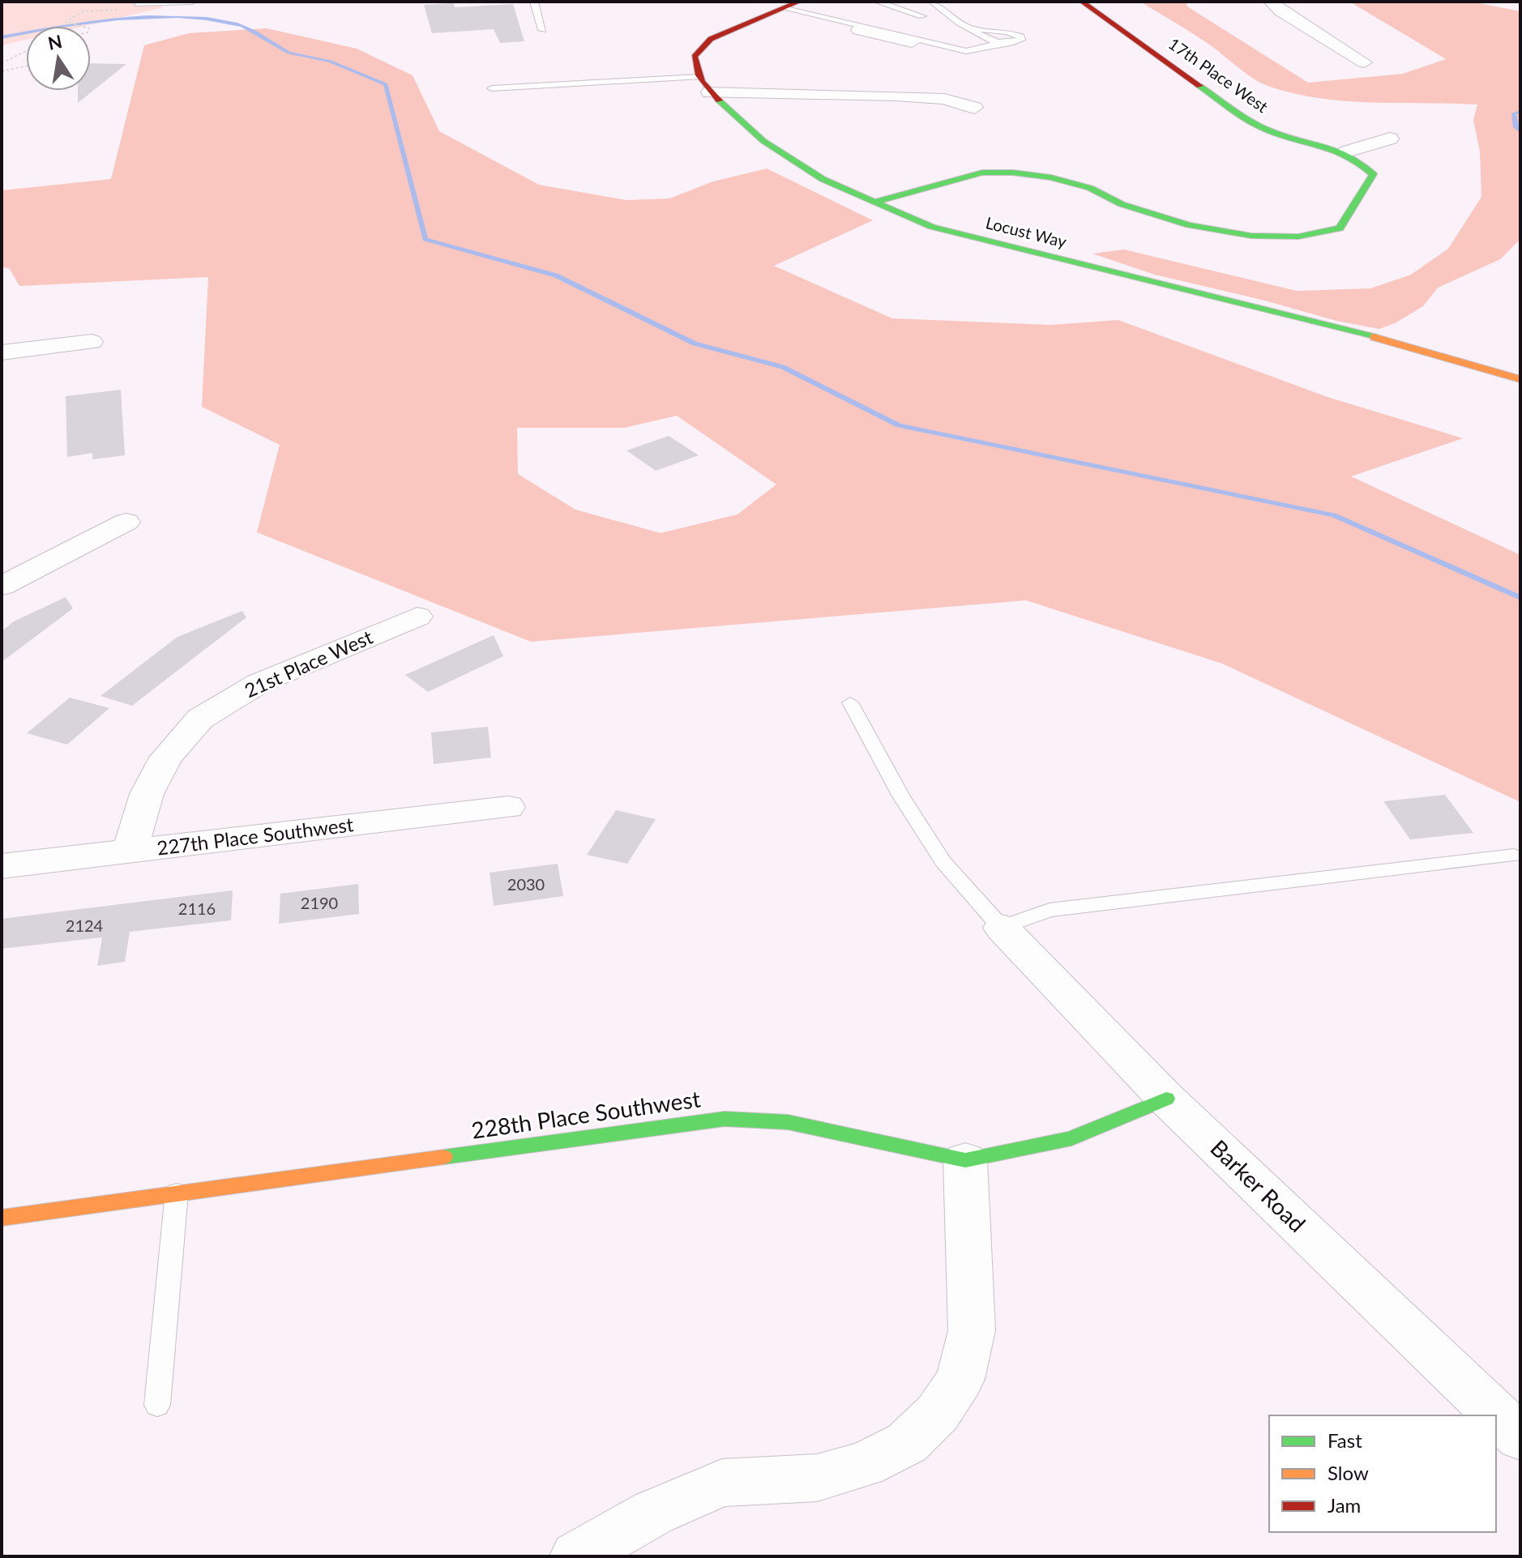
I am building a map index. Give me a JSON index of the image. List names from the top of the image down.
{
  "streets": {
    "street": [
      "17th Place West",
      "Locust Way",
      "21st Place West",
      "227th Place Southwest",
      "228th Place Southwest",
      "Barker Road"
    ]
  },
  "crossings": [
    ["21st Place West", "227th Place Southwest"],
    ["228th Place Southwest", "Barker Road"]
  ],
  "house_numbers": [
    "2030",
    "2190",
    "2116",
    "2124"
  ],
  "legend": ["Fast", "Slow", "Jam"],
  "north": "top"
}
